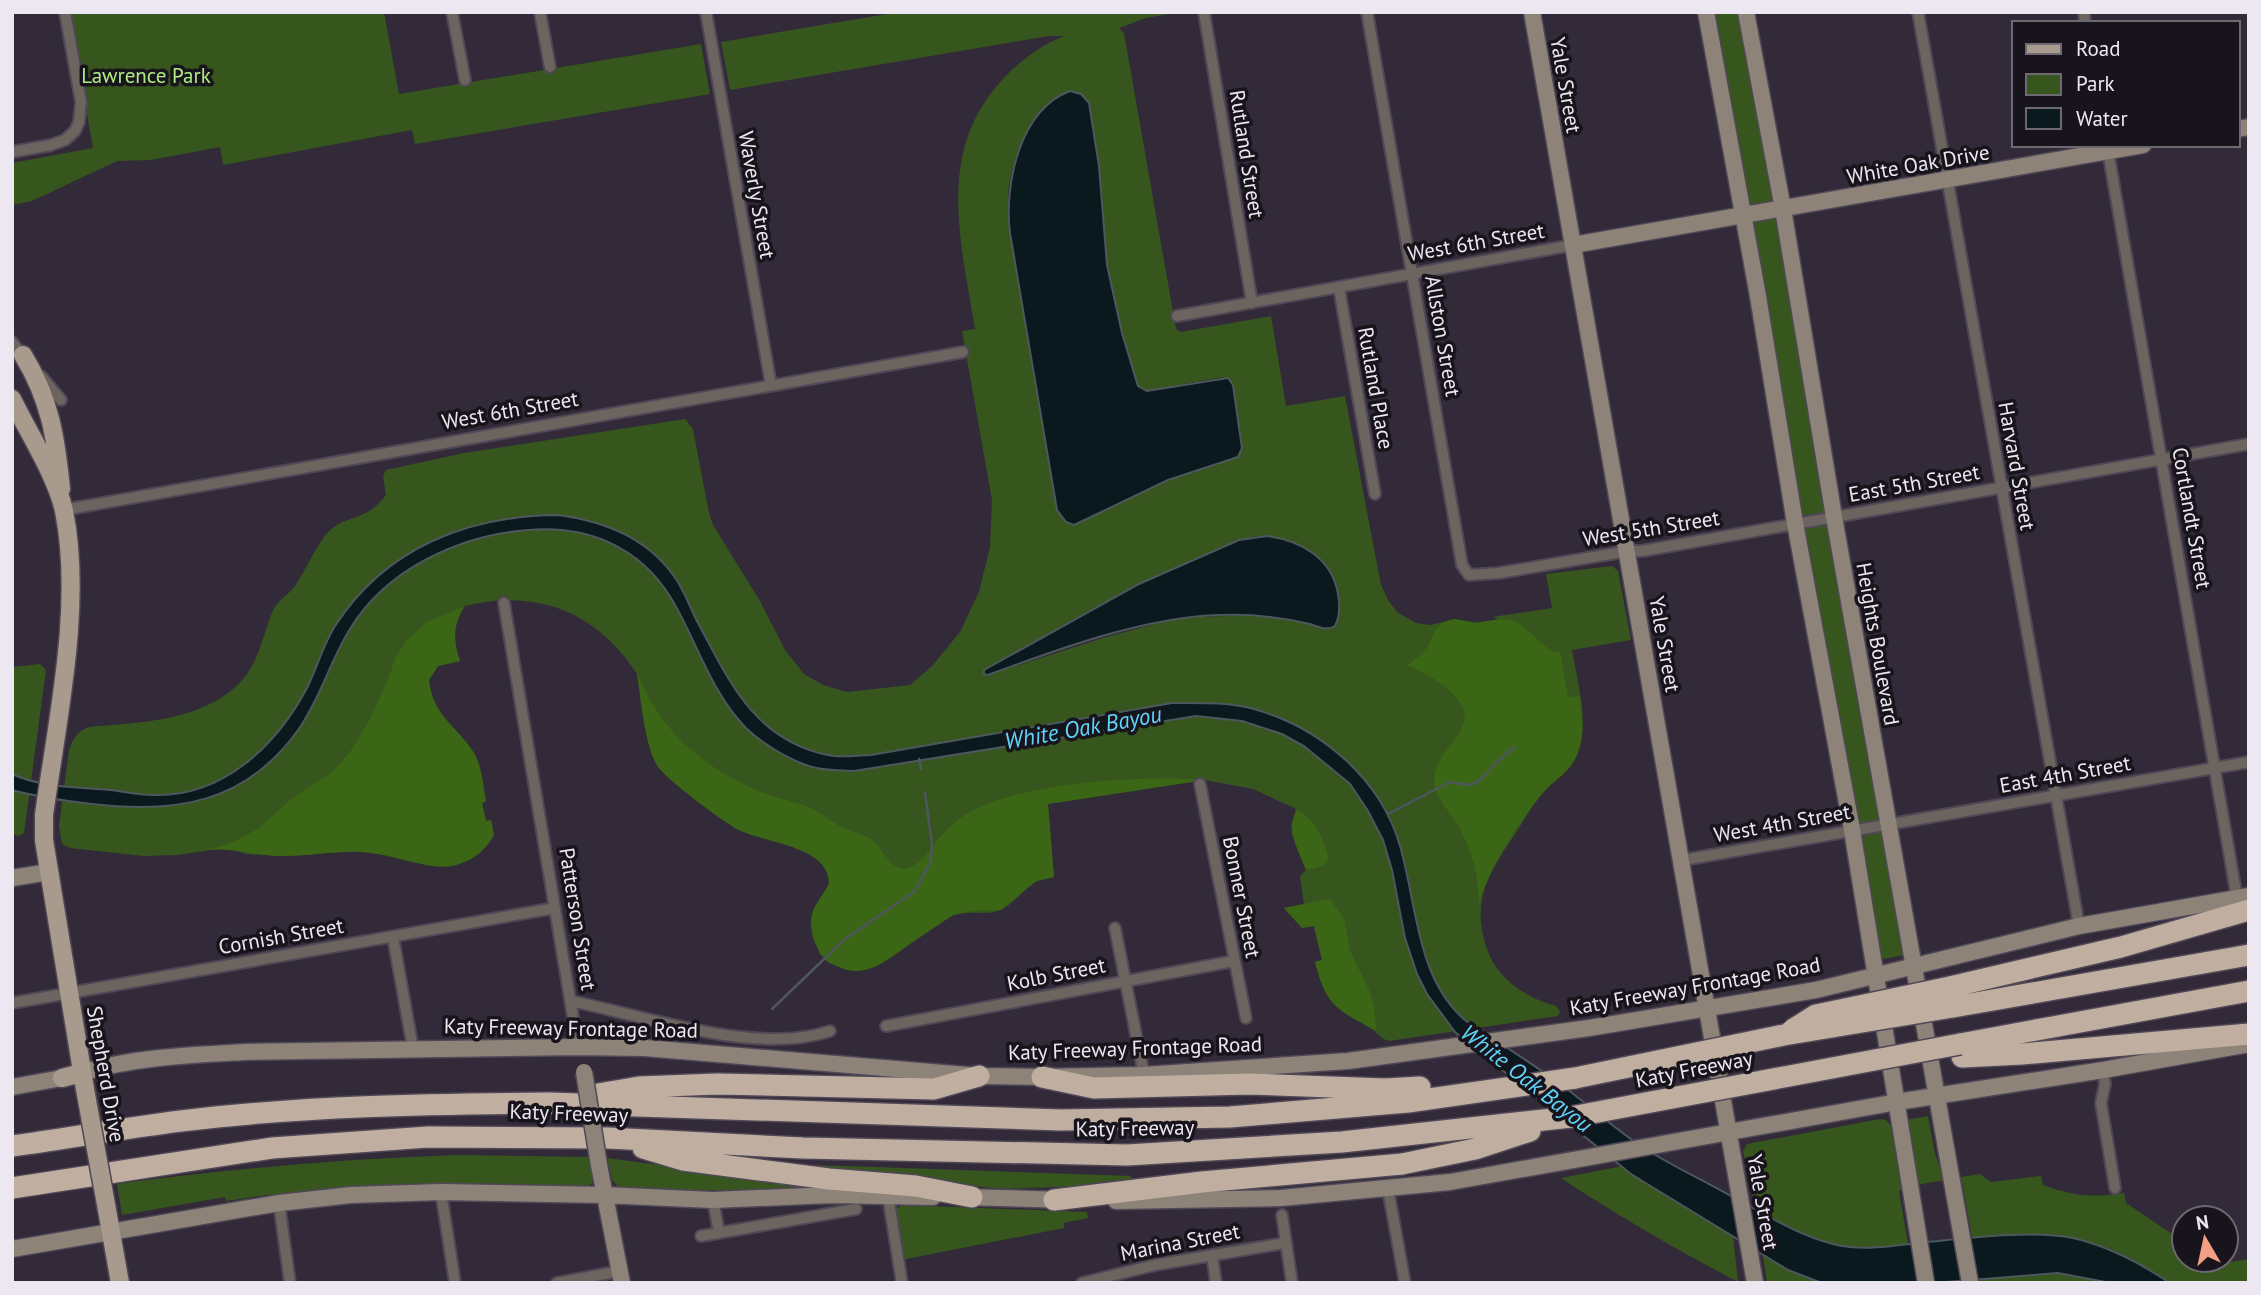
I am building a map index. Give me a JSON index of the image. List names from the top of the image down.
{
  "streets": {
    "highway": ["Katy Freeway"],
    "main road": [
      "Yale Street",
      "White Oak Drive",
      "West 6th Street",
      "Heights Boulevard",
      "Patterson Street",
      "Katy Freeway Frontage Road",
      "Shepherd Drive"
    ],
    "street": [
      "Rutland Street",
      "Waverly Street",
      "Allston Street",
      "Rutland Place",
      "Harvard Street",
      "East 5th Street",
      "Cortlandt Street",
      "West 5th Street",
      "East 4th Street",
      "West 4th Street",
      "Bonner Street",
      "Cornish Street",
      "Kolb Street",
      "Marina Street"
    ]
  },
  "crossings": [
    ["Yale Street", "West 6th Street"],
    ["Yale Street", "West 5th Street"],
    ["Yale Street", "West 4th Street"],
    ["Yale Street", "Katy Freeway Frontage Road"],
    ["Rutland Street", "West 6th Street"],
    ["White Oak Drive", "West 6th Street"],
    ["White Oak Drive", "Harvard Street"],
    ["White Oak Drive", "Cortlandt Street"],
    ["White Oak Drive", "Heights Boulevard"],
    ["Waverly Street", "West 6th Street"],
    ["West 6th Street", "Allston Street"],
    ["West 6th Street", "Rutland Place"],
    ["West 6th Street", "Heights Boulevard"],
    ["West 6th Street", "Shepherd Drive"],
    ["Allston Street", "West 5th Street"],
    ["Harvard Street", "East 5th Street"],
    ["Harvard Street", "East 4th Street"],
    ["Harvard Street", "Katy Freeway Frontage Road"],
    ["East 5th Street", "Cortlandt Street"],
    ["East 5th Street", "West 5th Street"],
    ["East 5th Street", "Heights Boulevard"],
    ["Cortlandt Street", "East 4th Street"],
    ["Cortlandt Street", "Katy Freeway Frontage Road"],
    ["West 5th Street", "Heights Boulevard"],
    ["Heights Boulevard", "East 4th Street"],
    ["Heights Boulevard", "West 4th Street"],
    ["Heights Boulevard", "Katy Freeway Frontage Road"],
    ["East 4th Street", "West 4th Street"],
    ["Bonner Street", "Kolb Street"],
    ["Patterson Street", "Cornish Street"],
    ["Patterson Street", "Katy Freeway Frontage Road"],
    ["Cornish Street", "Shepherd Drive"],
    ["Katy Freeway Frontage Road", "Shepherd Drive"]
  ],
  "water": ["White Oak Bayou"],
  "parks": ["Lawrence Park"],
  "legend": ["Road", "Park", "Water"],
  "north": "top"
}
